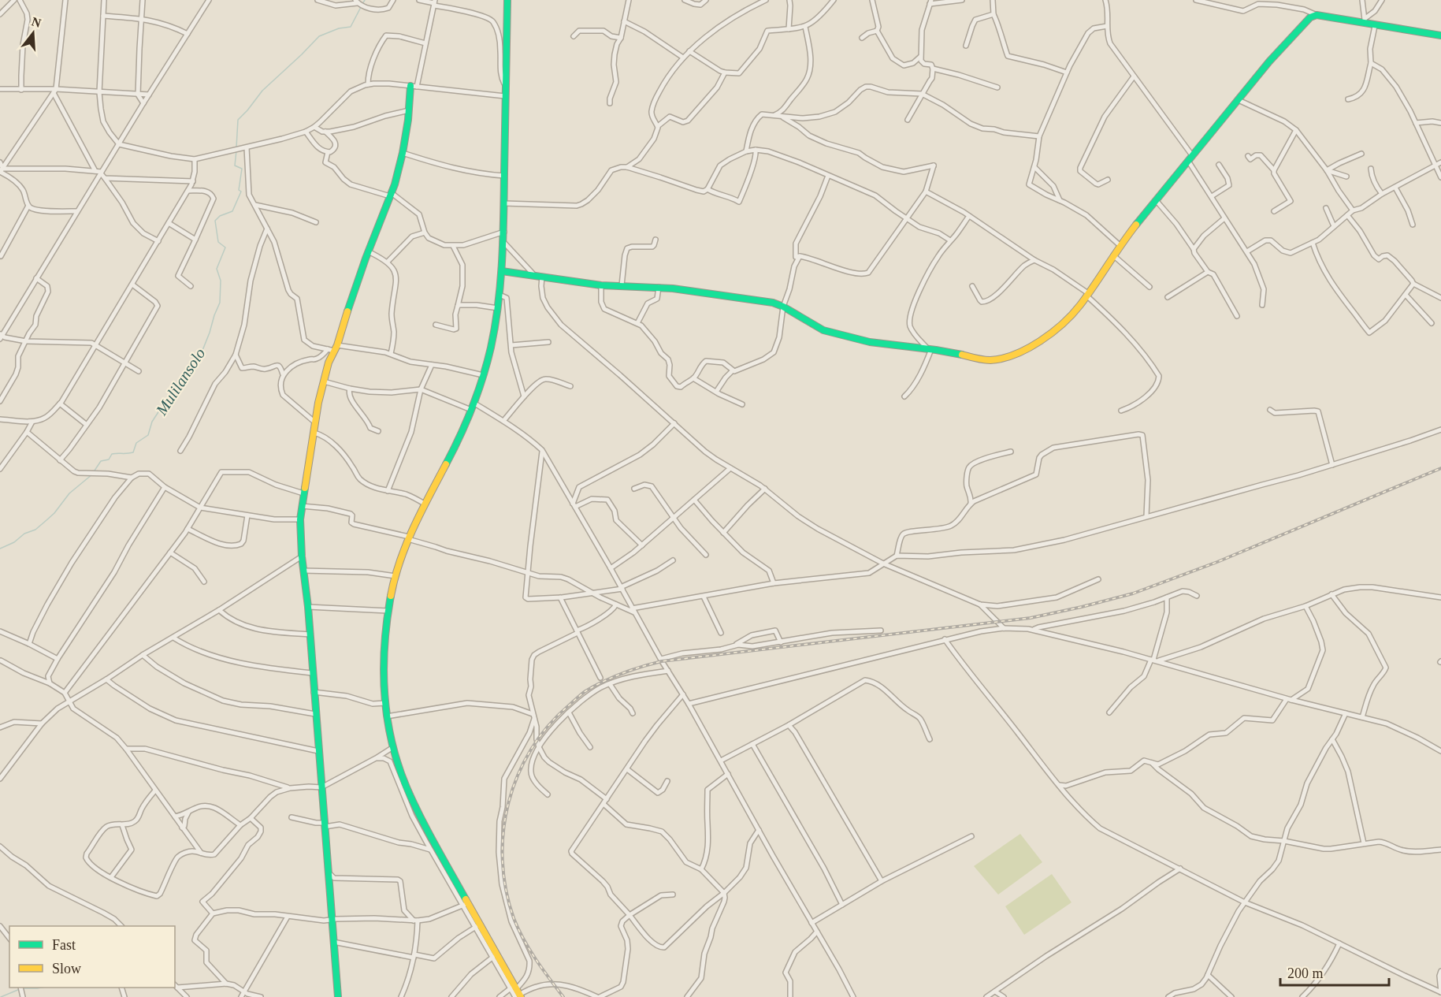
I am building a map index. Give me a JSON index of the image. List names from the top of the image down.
{
  "water": ["Mulilansolo"],
  "legend": ["Fast", "Slow"],
  "scale_bar": "200 m",
  "north": "top"
}
